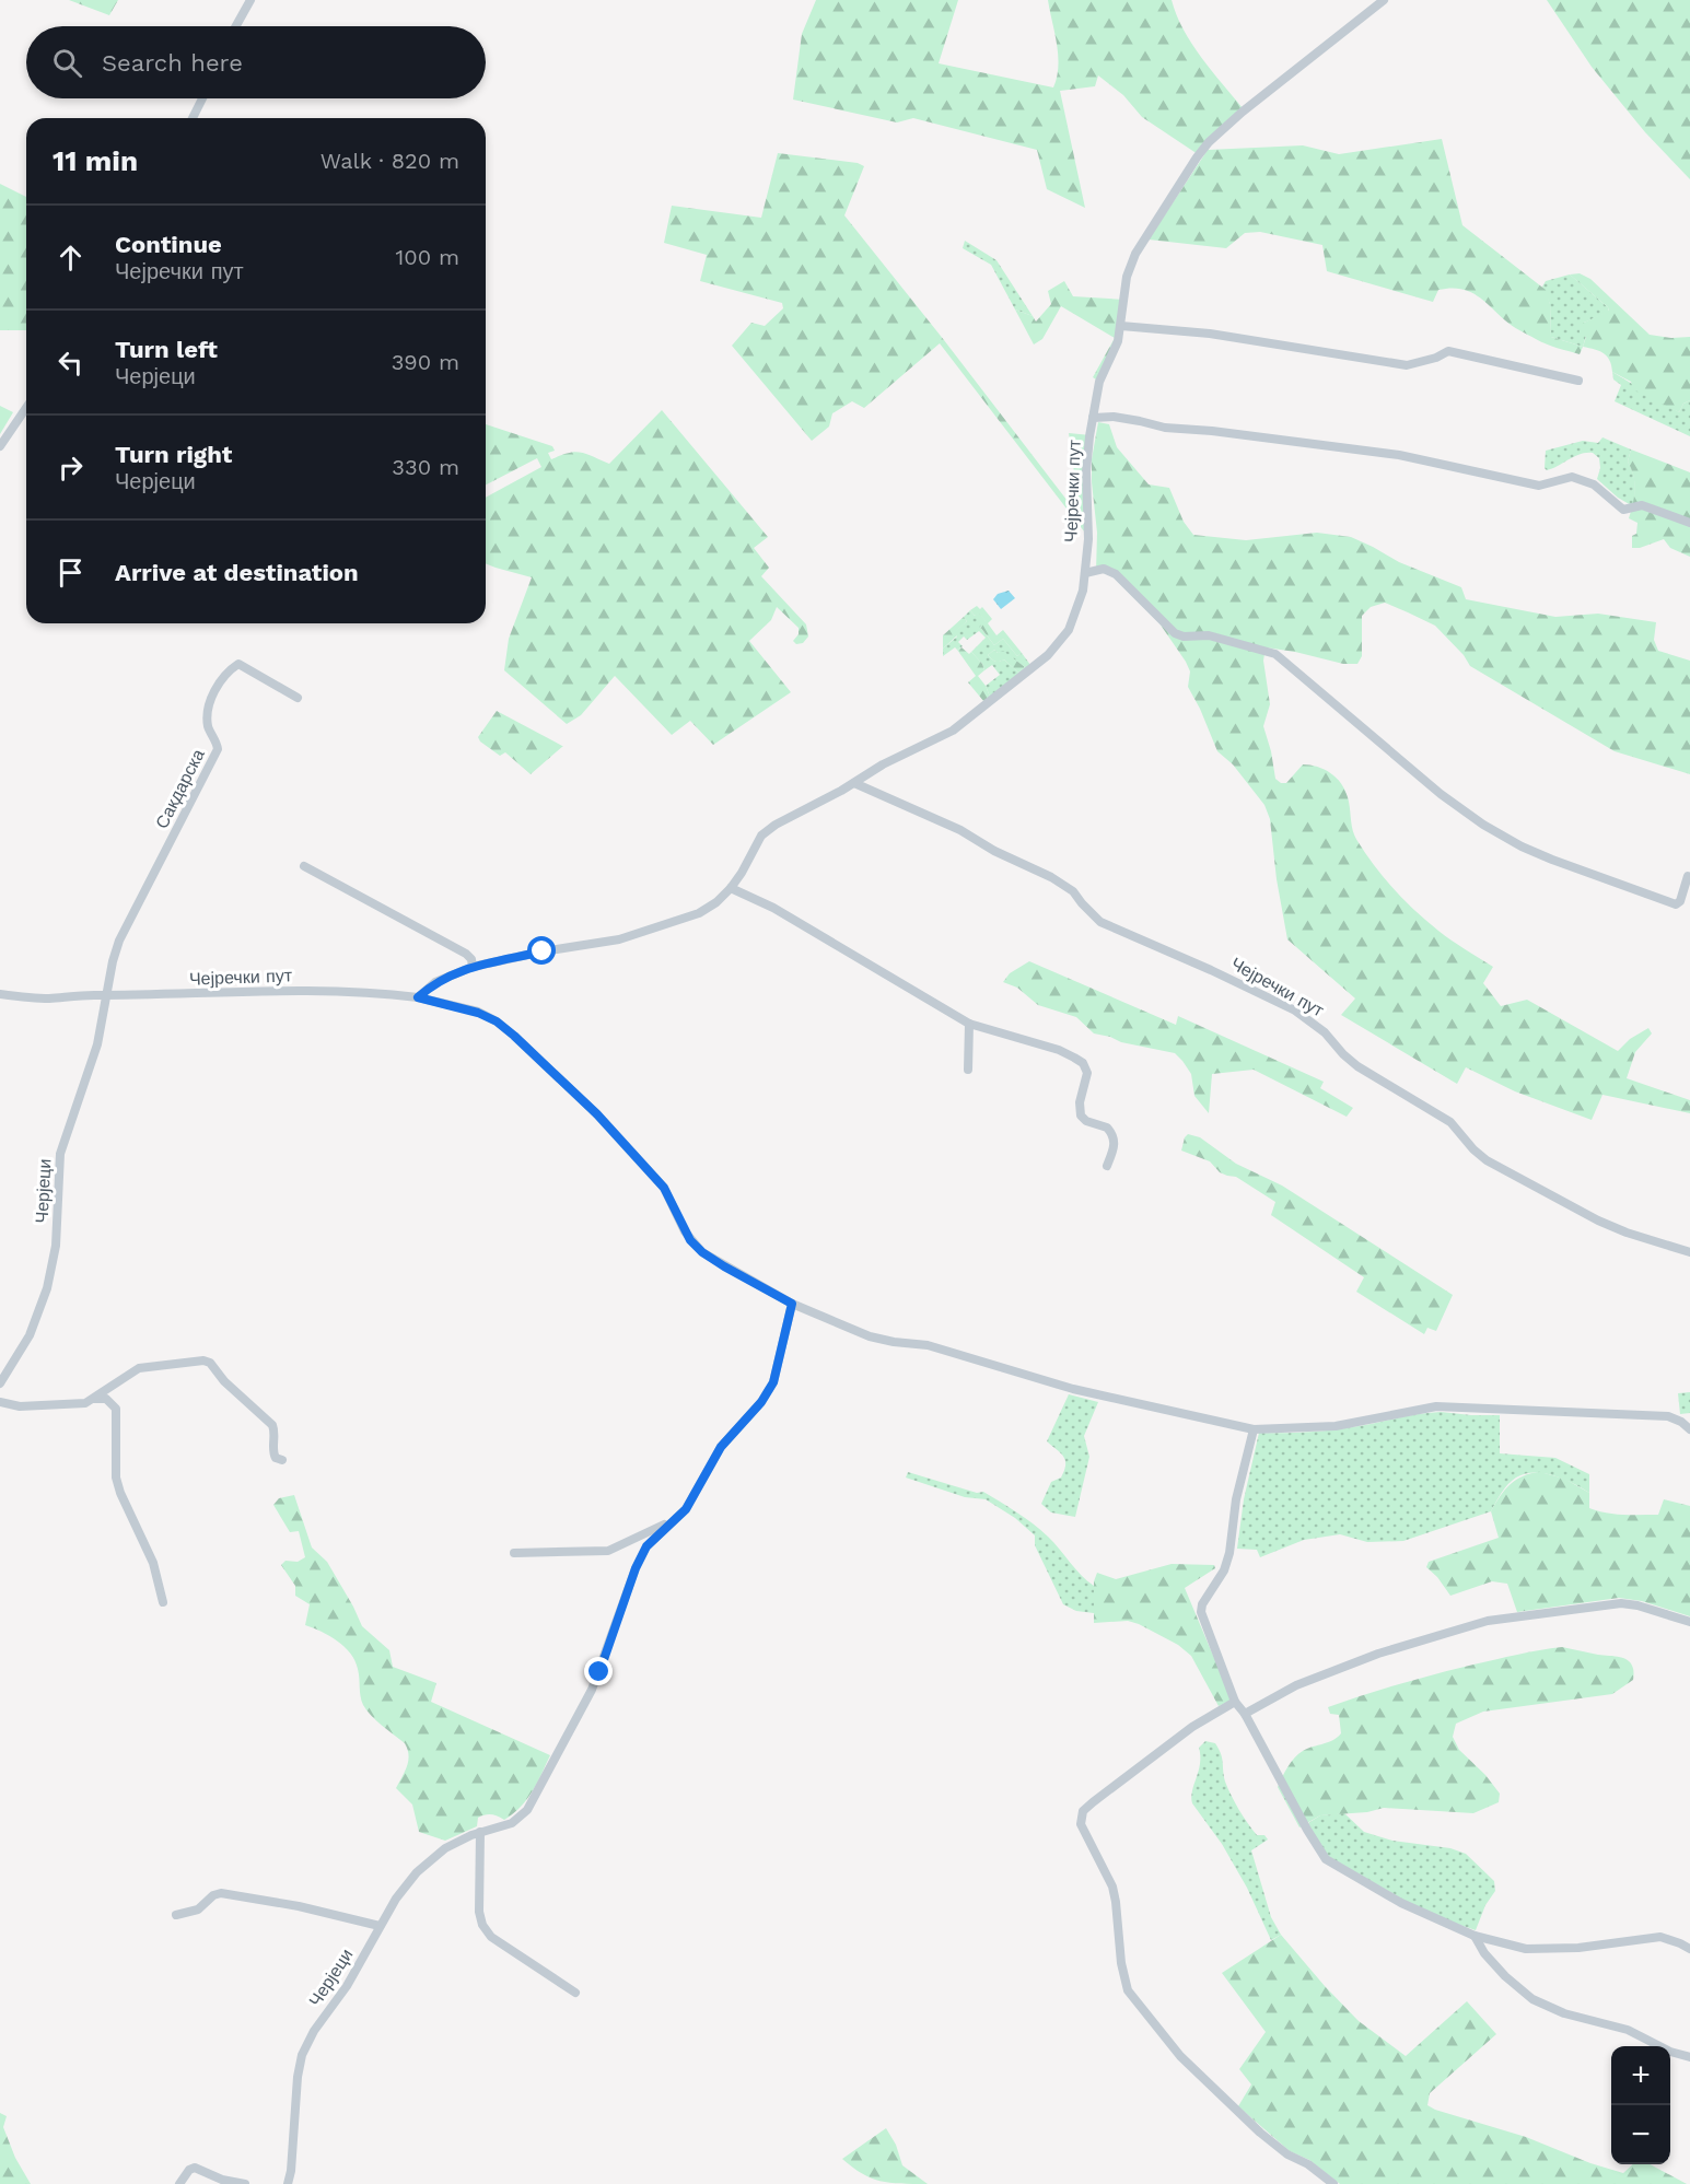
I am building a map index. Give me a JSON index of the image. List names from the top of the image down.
{
  "streets": {
    "street": ["Чејречки пут", "Сакдарска", "Черјеци"]
  },
  "crossings": [
    ["Чејречки пут", "Сакдарска"],
    ["Чејречки пут", "Черјеци"],
    ["Сакдарска", "Черјеци"]
  ],
  "page": {
    "search": "Search here",
    "heading": ["11 min", "Walk · 820 m"],
    "list": [
      ["Continue", "Чејречки пут", "100 m"],
      ["Turn left", "Черјеци", "390 m"],
      ["Turn right", "Черјеци", "330 m"],
      "Arrive at destination"
    ],
    "map_buttons": ["+", "−"]
  }
}
